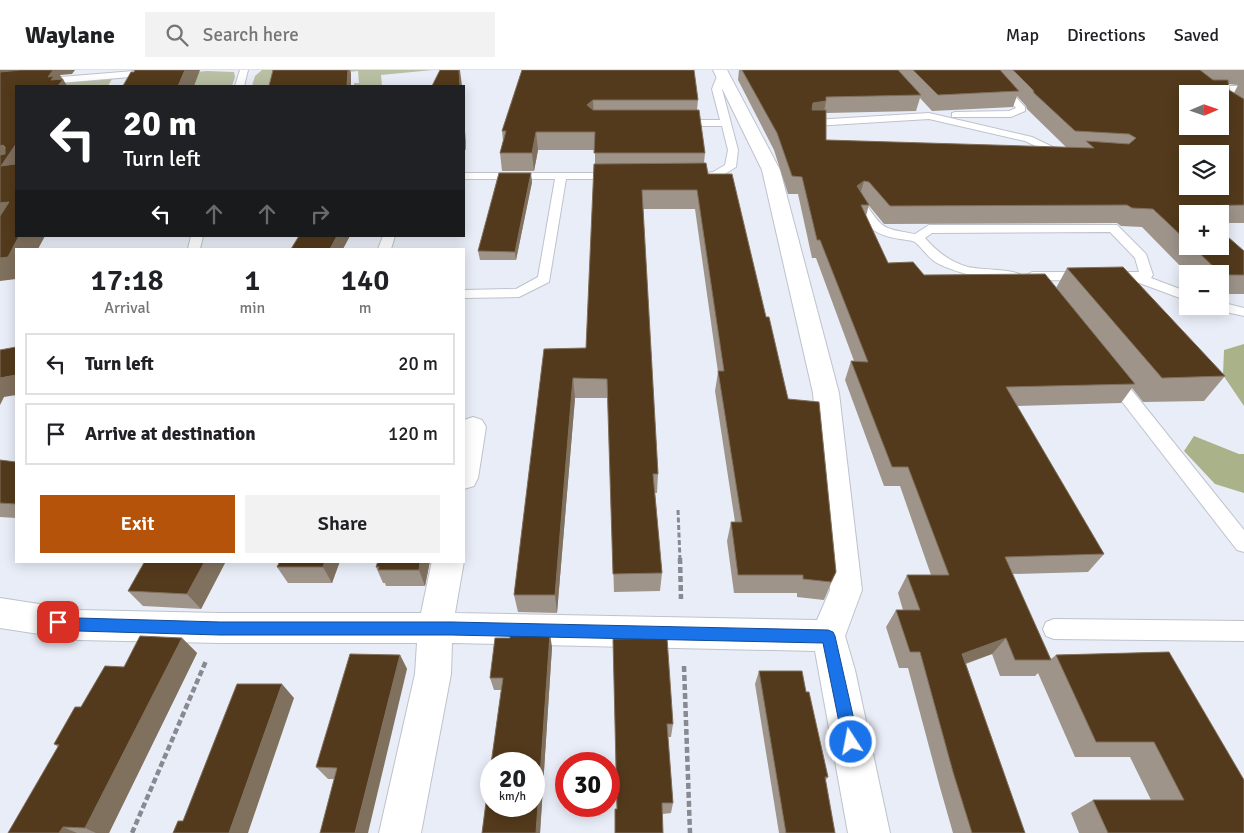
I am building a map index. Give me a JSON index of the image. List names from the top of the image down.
{
  "north": "right",
  "page": {
    "header": "Waylane",
    "search": "Search here",
    "nav": ["Map", "Directions", "Saved"],
    "map_buttons": ["+", "−"],
    "turn": ["20 m", "Turn left"],
    "eta": [
      "17:18",
      "Arrival",
      "1",
      "min",
      "140",
      "m"
    ],
    "list": [
      {
        "name": "Turn left",
        "value": "20 m"
      },
      {
        "name": "Arrive at destination",
        "value": "120 m"
      }
    ],
    "buttons": ["Exit", "Share"],
    "speed": "20 km/h",
    "limit": "30"
  }
}
